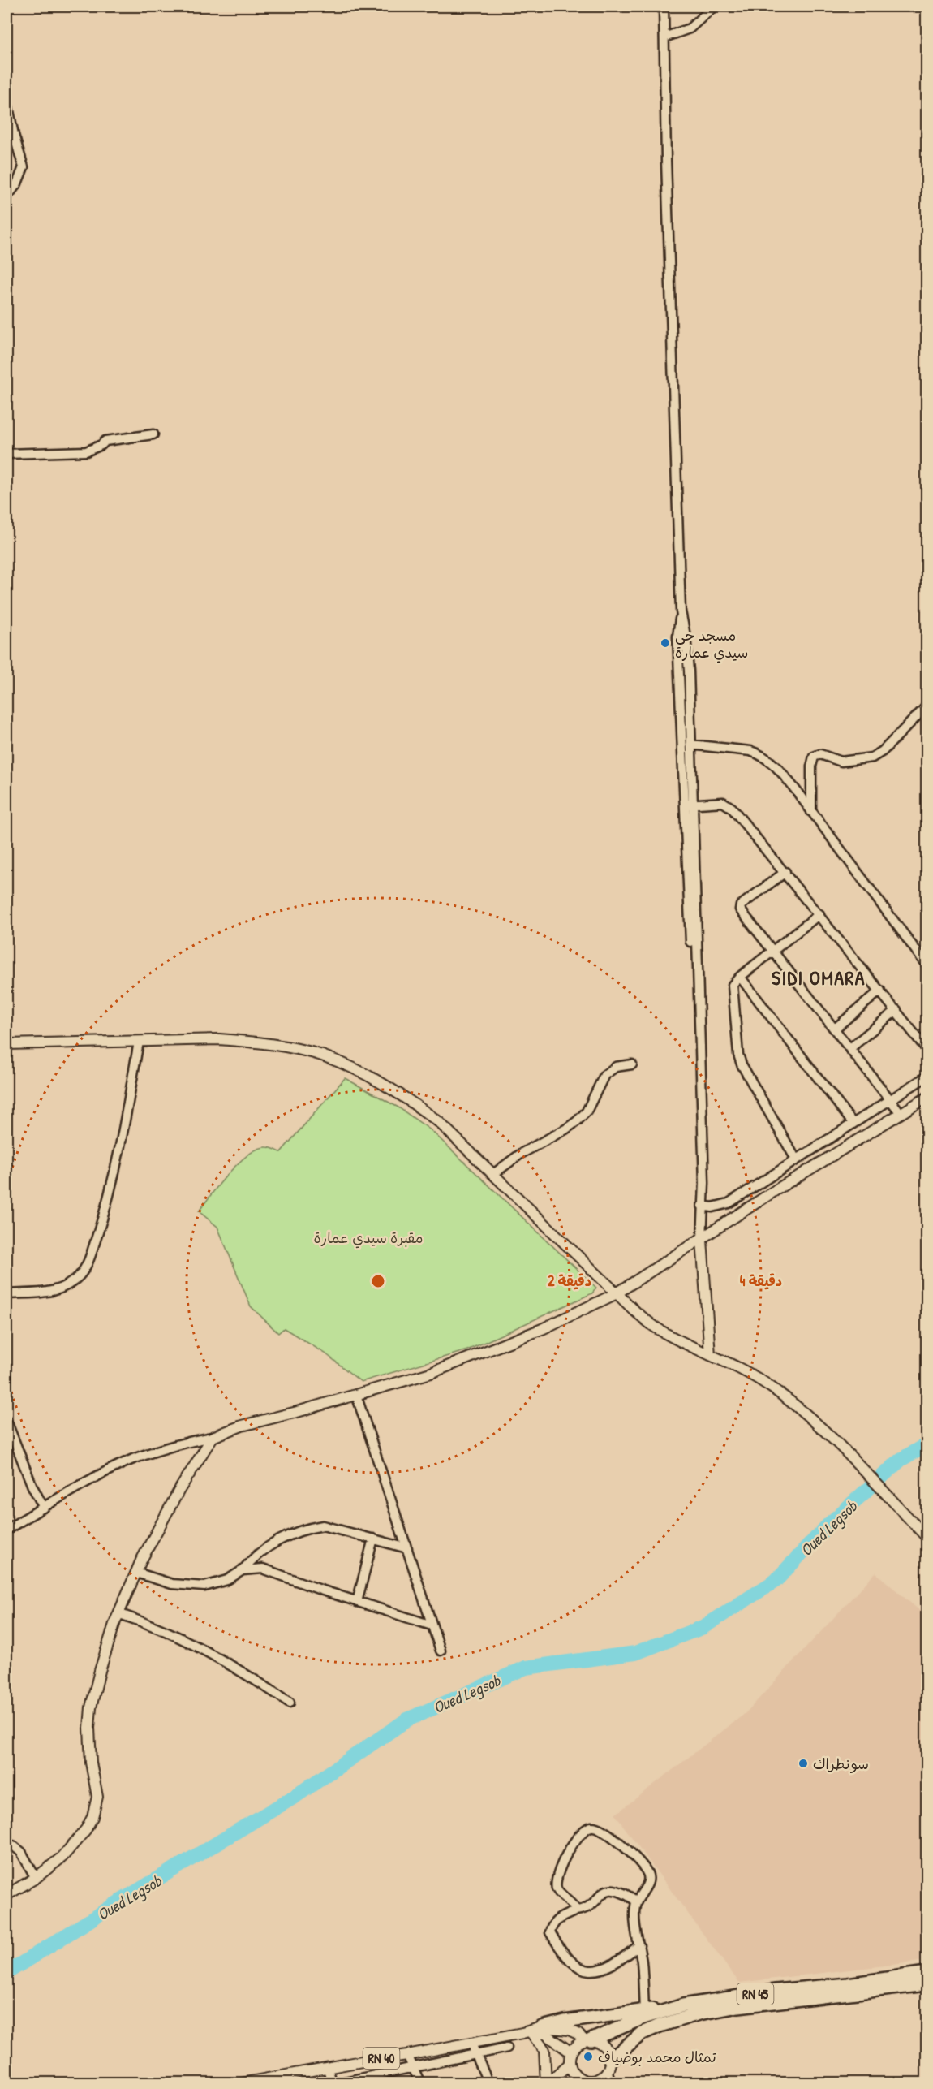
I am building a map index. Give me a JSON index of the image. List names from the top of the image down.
{
  "streets": {
    "highway": ["RN 45", "RN 40"]
  },
  "crossings": [
    ["RN 45", "RN 40"]
  ],
  "districts": ["SIDI OMARA"],
  "water": ["Oued Legsob"],
  "parks": ["مقبرة سيدي عمارة"],
  "places": ["مسجد حي سيدي عمارة", "سونطراك", "تمثال محمد بوضياف"],
  "rings": ["2 دقيقة", "4 دقيقة"]
}
